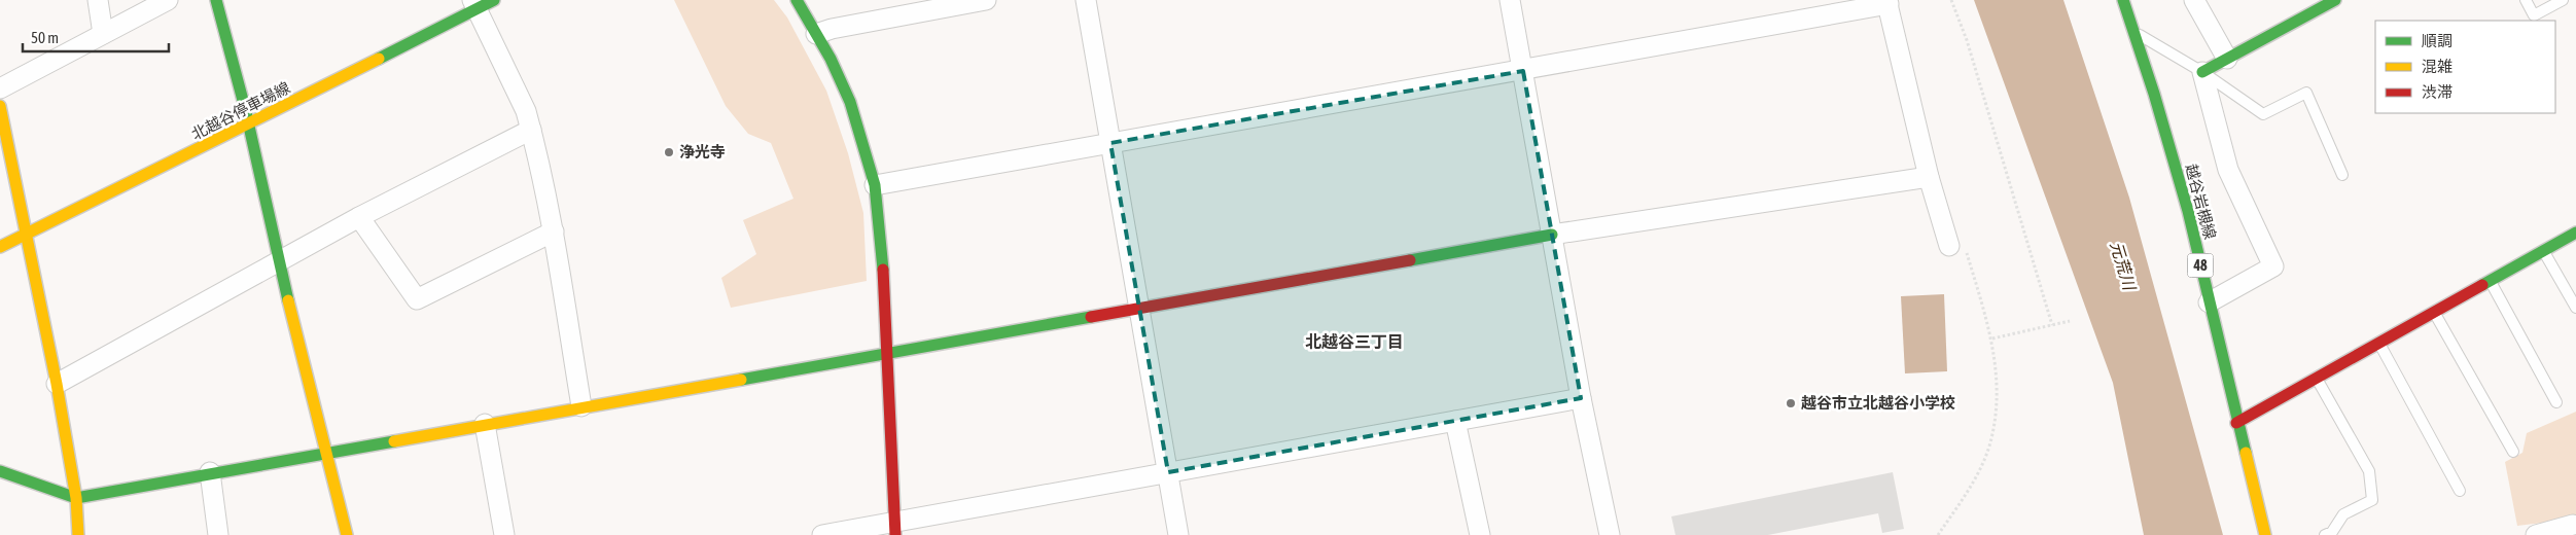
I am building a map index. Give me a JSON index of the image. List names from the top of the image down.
{
  "streets": {
    "street": ["北越谷停車場線", "越谷岩槻線", "48"]
  },
  "districts": ["北越谷三丁目"],
  "water": ["元荒川"],
  "places": ["浄光寺", "越谷市立北越谷小学校"],
  "legend": ["順調", "混雑", "渋滞"],
  "scale_bar": "50 m"
}
